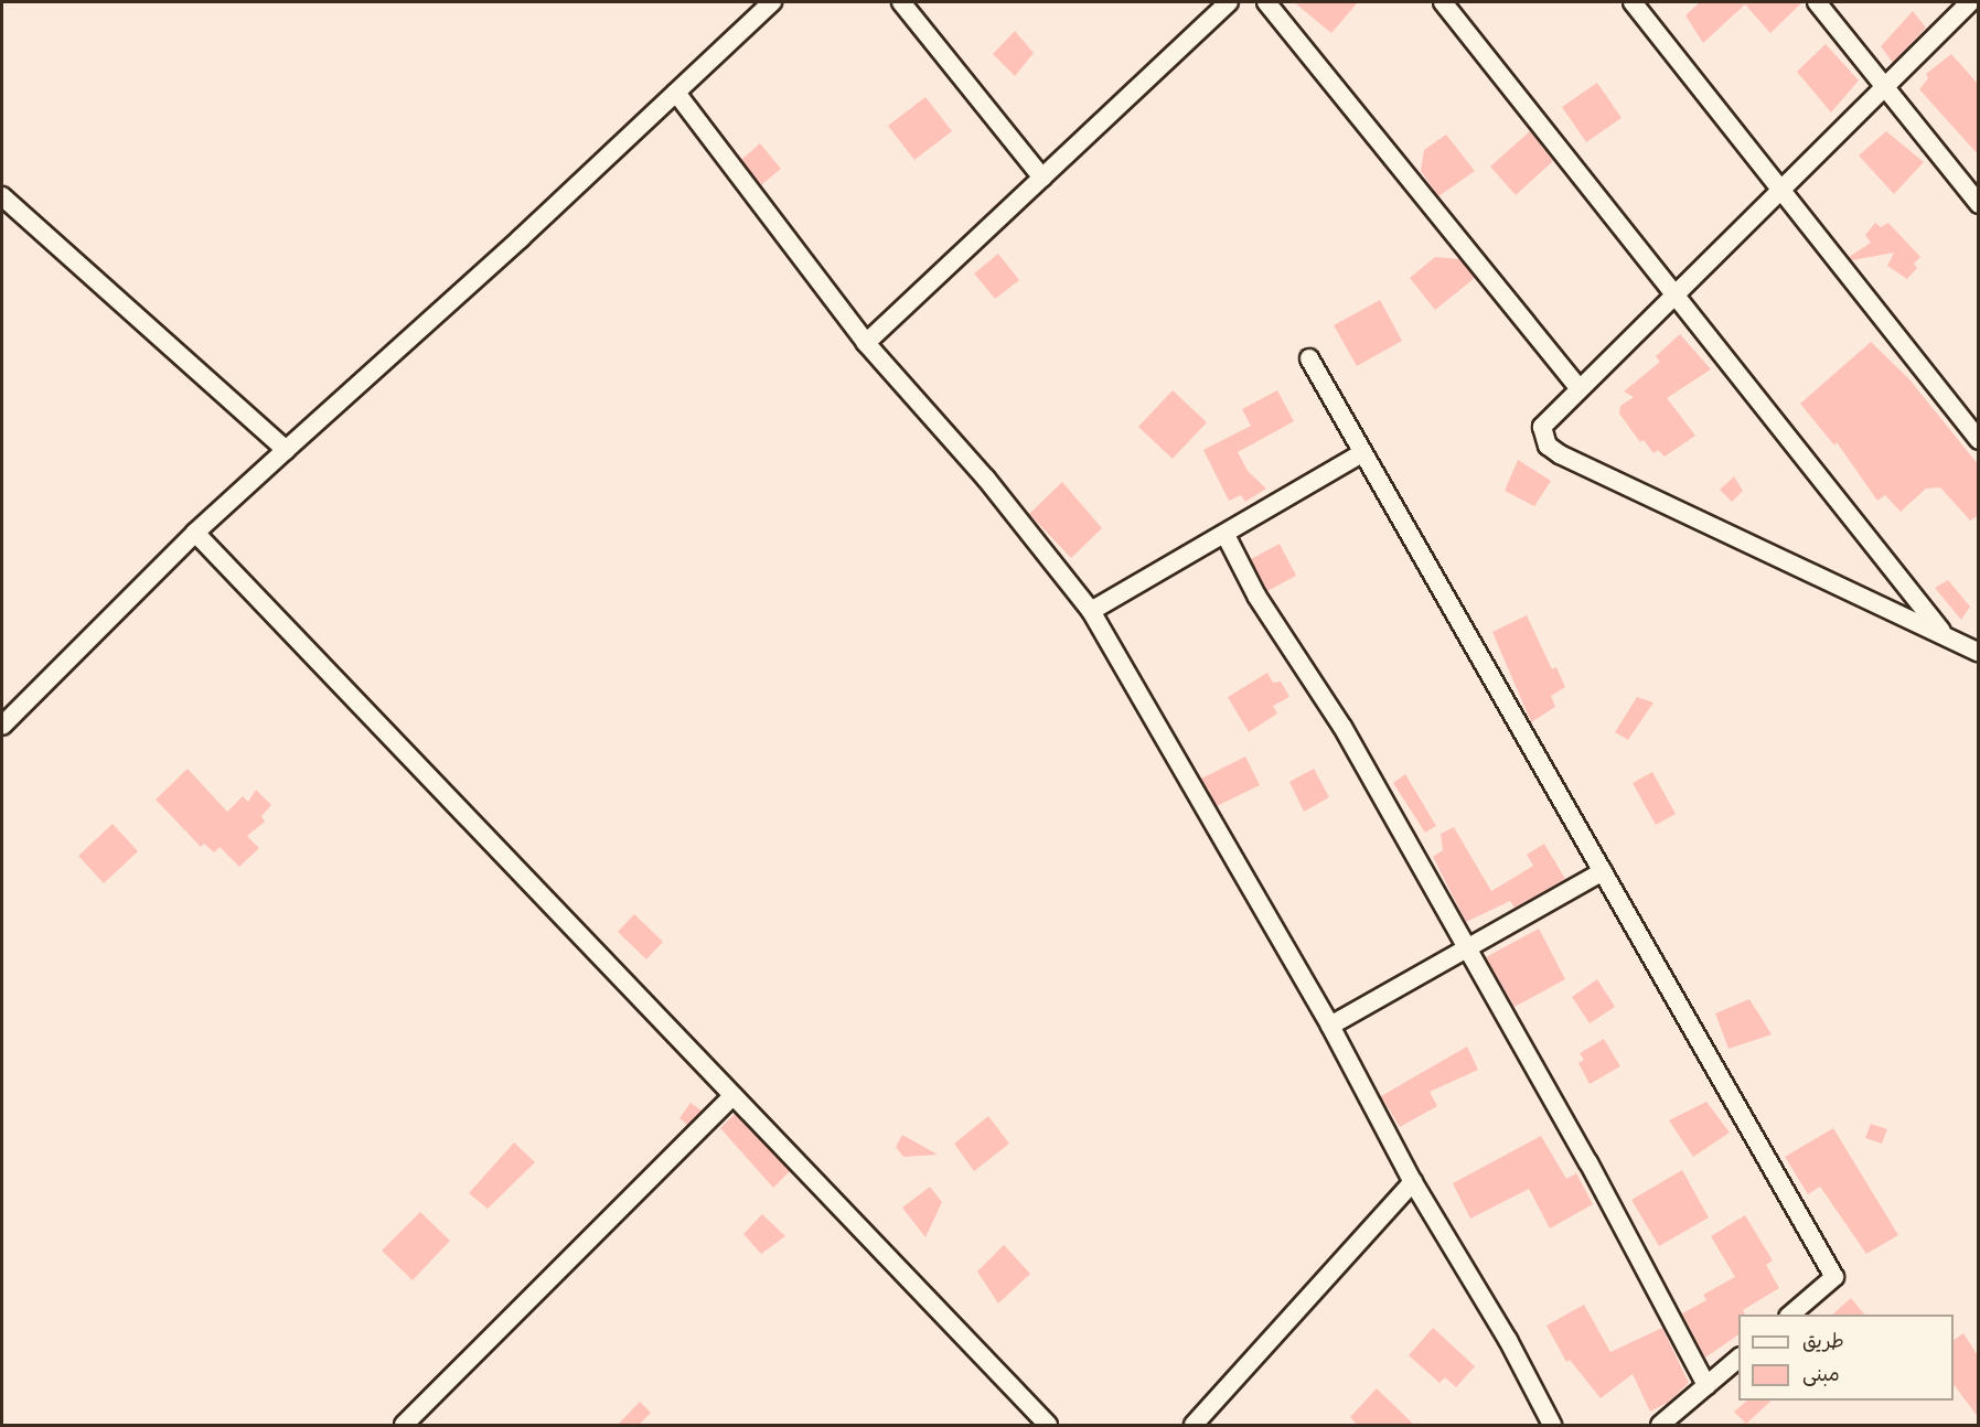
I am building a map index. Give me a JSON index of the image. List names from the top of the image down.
{
  "legend": ["طريق", "مبنى"]
}
